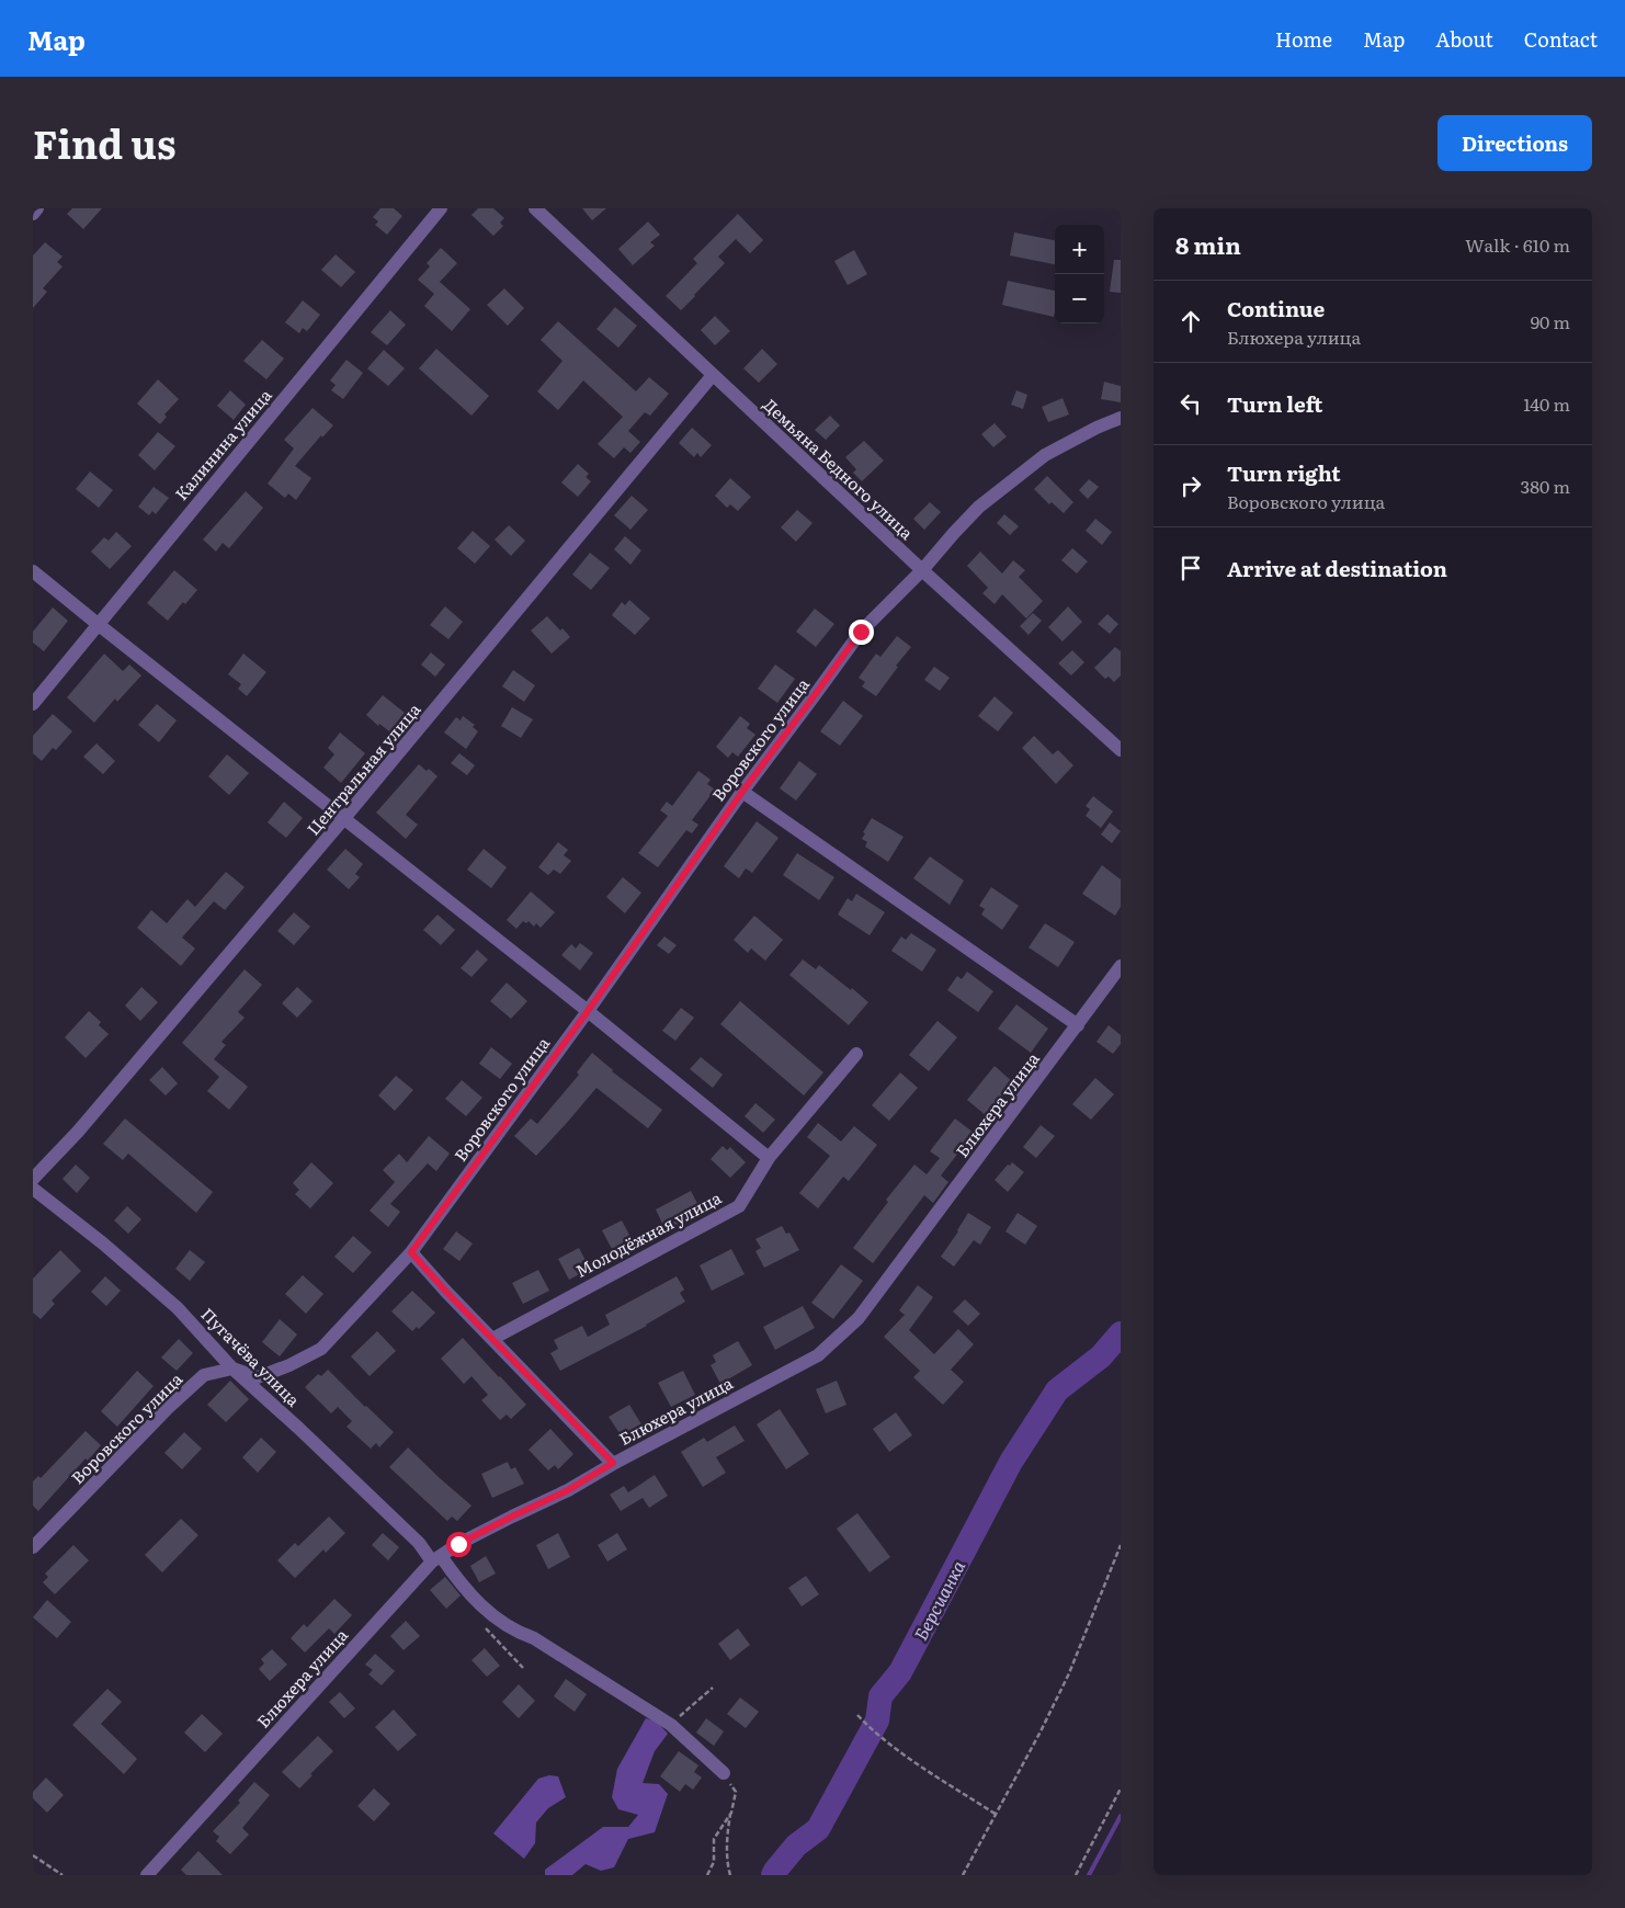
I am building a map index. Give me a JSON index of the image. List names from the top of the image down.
{
  "streets": {
    "street": [
      "Калинина улица",
      "Демьяна Бедного улица",
      "Воровского улица",
      "Центральная улица",
      "Блюхера улица",
      "Молодёжная улица",
      "Пугачёва улица"
    ]
  },
  "crossings": [
    ["Демьяна Бедного улица", "Воровского улица"],
    ["Демьяна Бедного улица", "Центральная улица"],
    ["Воровского улица", "Пугачёва улица"],
    ["Блюхера улица", "Пугачёва улица"]
  ],
  "water": ["Берсианка"],
  "page": {
    "header": "Map",
    "nav": [
      "Home",
      "Map",
      "About",
      "Contact"
    ],
    "title": "Find us",
    "buttons": "Directions",
    "heading": ["8 min", "Walk · 610 m"],
    "map_buttons": ["+", "−"],
    "list": [
      ["Continue", "Блюхера улица", "90 m"],
      ["Turn left", "140 m"],
      ["Turn right", "Воровского улица", "380 m"],
      "Arrive at destination"
    ]
  }
}
